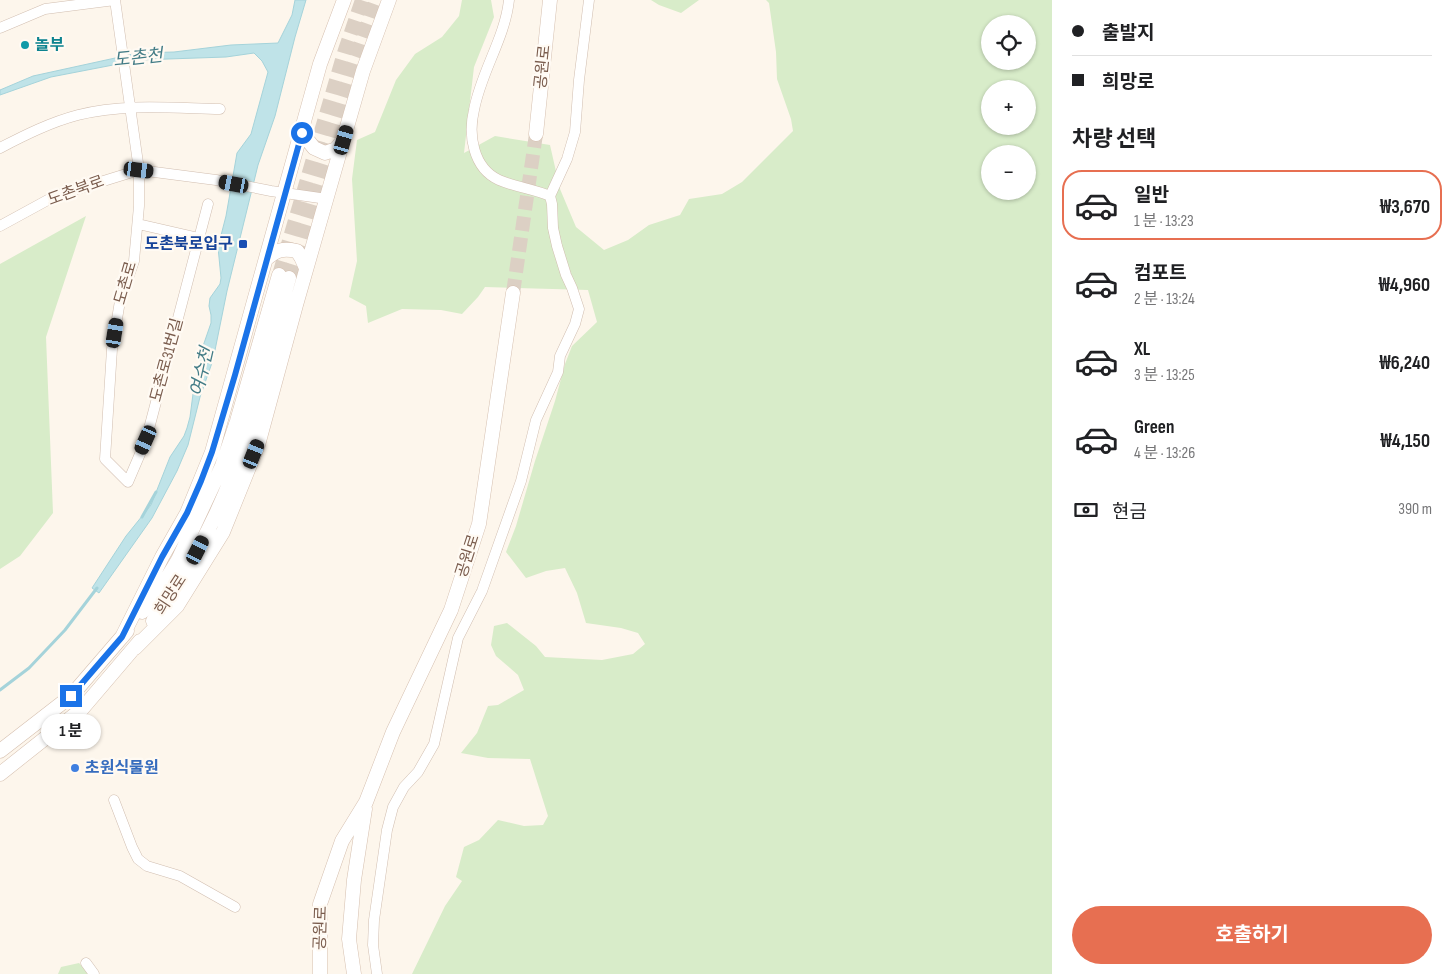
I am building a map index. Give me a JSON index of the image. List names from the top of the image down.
{
  "streets": {
    "main road": ["공원로", "희망로"],
    "street": ["도촌북로", "도촌로", "도촌로31번길"]
  },
  "crossings": [
    ["도촌북로", "도촌로"],
    ["도촌로", "도촌로31번길"]
  ],
  "water": ["도촌천", "여수천"],
  "places": {
    "other": ["놀부", "초원식물원"],
    "transit": ["도촌북로입구"]
  },
  "page": {
    "banner": ["출발지", "희망로"],
    "map_buttons": ["+", "−"],
    "heading": "차량 선택",
    "list": [
      {
        "name": "일반",
        "note": "1 분 · 13:23",
        "value": "₩3,670"
      },
      {
        "name": "컴포트",
        "note": "2 분 · 13:24",
        "value": "₩4,960"
      },
      {
        "name": "XL",
        "note": "3 분 · 13:25",
        "value": "₩6,240"
      },
      {
        "name": "Green",
        "note": "4 분 · 13:26",
        "value": "₩4,150"
      }
    ],
    "pay": ["현금", "390 m"],
    "bubble": "1 분",
    "buttons": "호출하기"
  }
}
